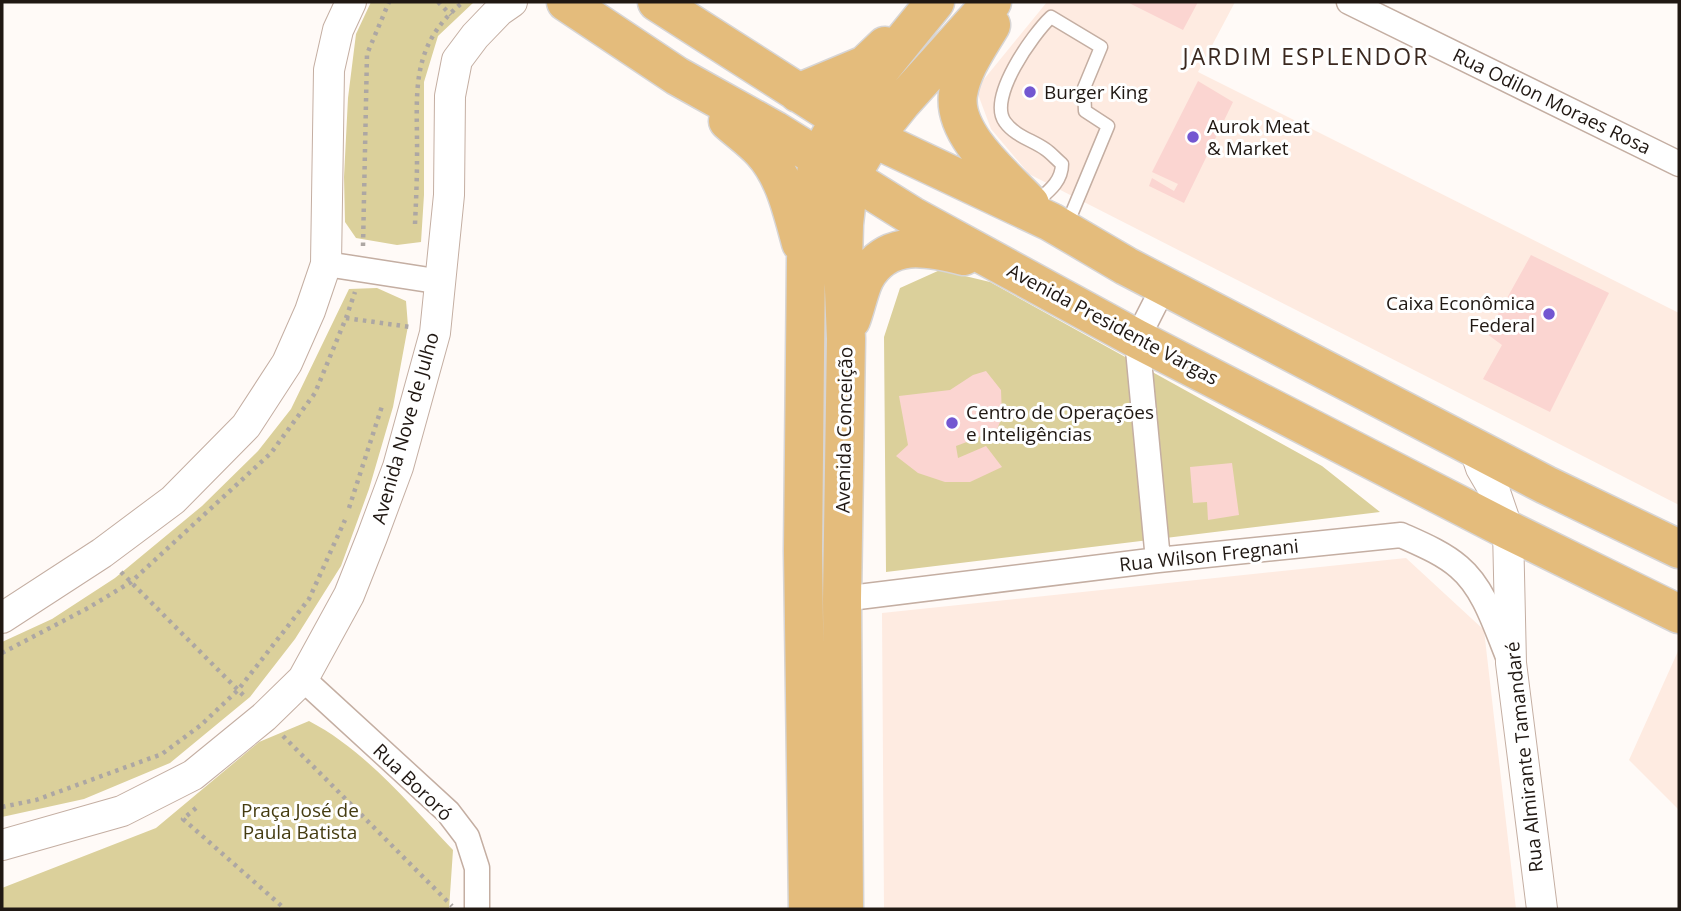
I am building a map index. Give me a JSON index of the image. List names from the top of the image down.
{
  "streets": {
    "main road": ["Avenida Presidente Vargas", "Avenida Conceição"],
    "street": [
      "Rua Odilon Moraes Rosa",
      "Avenida Nove de Julho",
      "Rua Wilson Fregnani",
      "Rua Almirante Tamandaré",
      "Rua Bororó"
    ]
  },
  "crossings": [
    ["Avenida Presidente Vargas", "Avenida Conceição"],
    ["Avenida Presidente Vargas", "Rua Almirante Tamandaré"],
    ["Avenida Nove de Julho", "Rua Bororó"],
    ["Avenida Conceição", "Rua Wilson Fregnani"],
    ["Rua Wilson Fregnani", "Rua Almirante Tamandaré"]
  ],
  "districts": ["JARDIM ESPLENDOR"],
  "parks": ["Praça José de Paula Batista"],
  "places": [
    "Burger King",
    "Aurok Meat & Market",
    "Caixa Econômica Federal",
    "Centro de Operações e Inteligências"
  ]
}
